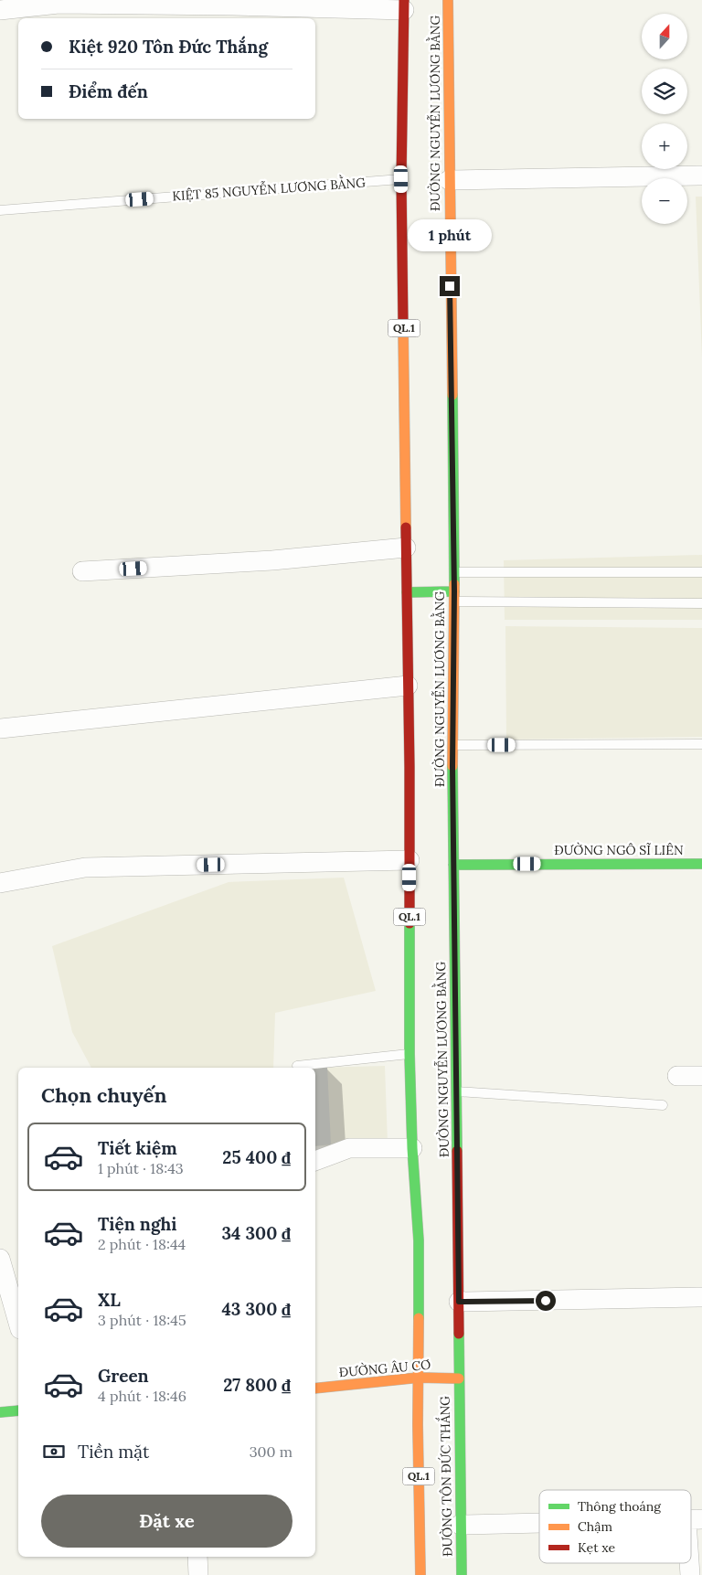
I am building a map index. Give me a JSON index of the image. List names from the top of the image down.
{
  "streets": {
    "main road": [
      "ĐƯỜNG NGUYỄN LƯƠNG BẰNG",
      "QL.1",
      "ĐƯỜNG NGÔ SĨ LIÊN",
      "ĐƯỜNG ÂU CƠ",
      "ĐƯỜNG TÔN ĐỨC THẮNG"
    ],
    "lane": ["KIỆT 85 NGUYỄN LƯƠNG BẰNG"]
  },
  "crossings": [
    ["ĐƯỜNG NGUYỄN LƯƠNG BẰNG", "ĐƯỜNG NGÔ SĨ LIÊN"],
    ["ĐƯỜNG NGUYỄN LƯƠNG BẰNG", "ĐƯỜNG ÂU CƠ"],
    ["ĐƯỜNG NGUYỄN LƯƠNG BẰNG", "ĐƯỜNG TÔN ĐỨC THẮNG"],
    ["KIỆT 85 NGUYỄN LƯƠNG BẰNG", "QL.1"],
    ["QL.1", "ĐƯỜNG ÂU CƠ"],
    ["QL.1", "ĐƯỜNG TÔN ĐỨC THẮNG"],
    ["ĐƯỜNG ÂU CƠ", "ĐƯỜNG TÔN ĐỨC THẮNG"]
  ],
  "legend": ["Thông thoáng", "Chậm", "Kẹt xe"],
  "north": "top",
  "page": {
    "map_buttons": ["+", "−"],
    "banner": ["Kiệt 920 Tôn Đức Thắng", "Điểm đến"],
    "bubble": "1 phút",
    "heading": "Chọn chuyến",
    "list": [
      {
        "name": "Tiết kiệm",
        "note": "1 phút · 18:43",
        "value": "25 400 ₫"
      },
      {
        "name": "Tiện nghi",
        "note": "2 phút · 18:44",
        "value": "34 300 ₫"
      },
      {
        "name": "XL",
        "note": "3 phút · 18:45",
        "value": "43 300 ₫"
      },
      {
        "name": "Green",
        "note": "4 phút · 18:46",
        "value": "27 800 ₫"
      }
    ],
    "pay": ["Tiền mặt", "300 m"],
    "buttons": "Đặt xe"
  }
}
